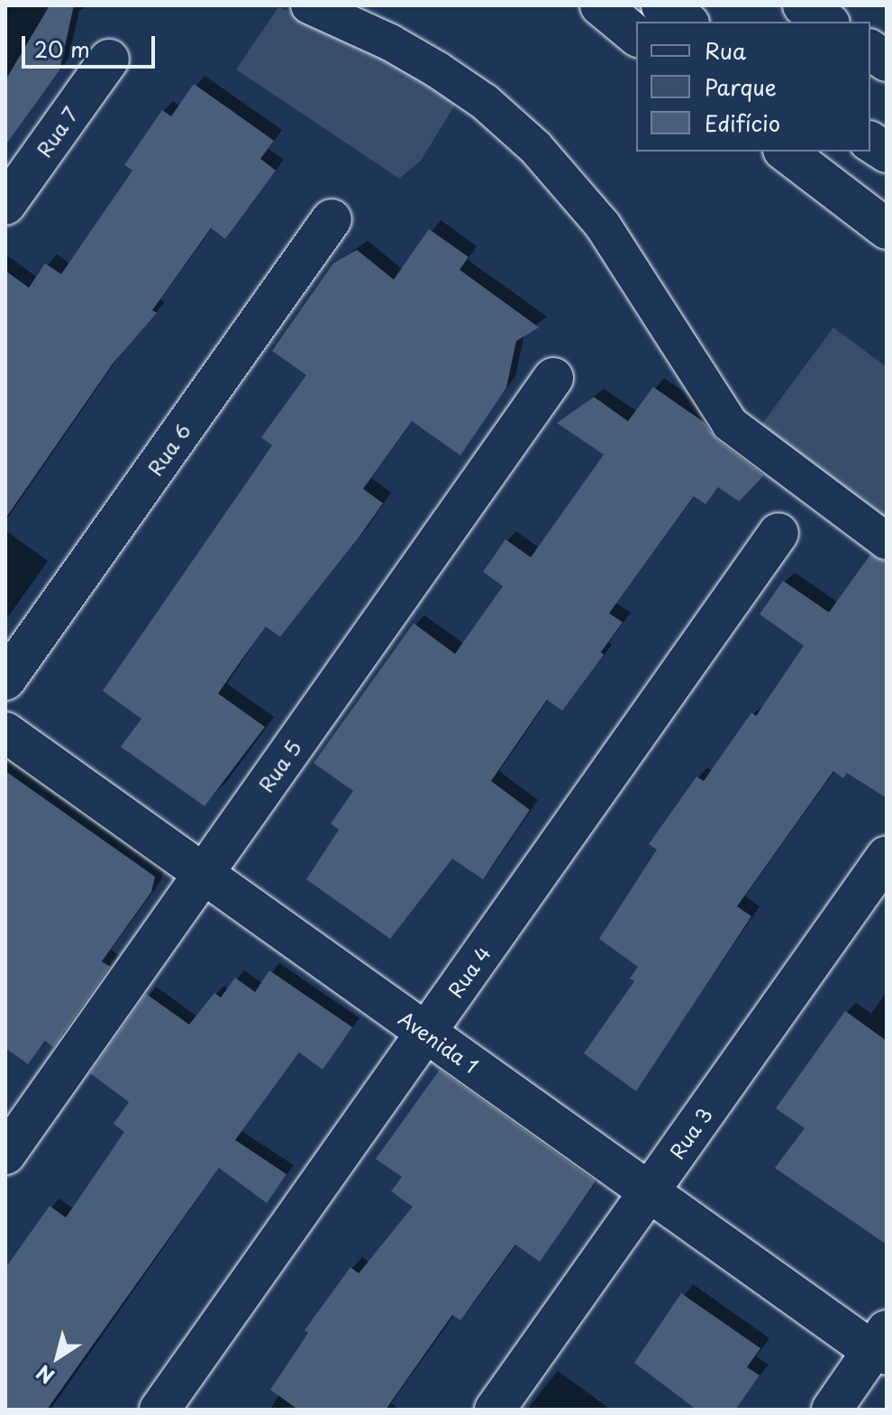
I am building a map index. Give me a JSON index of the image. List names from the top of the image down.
{
  "streets": {
    "main road": [
      "Rua 7",
      "Rua 6",
      "Rua 5",
      "Rua 4",
      "Avenida 1",
      "Rua 3"
    ]
  },
  "crossings": [
    ["Rua 5", "Avenida 1"],
    ["Rua 4", "Avenida 1"],
    ["Avenida 1", "Rua 3"]
  ],
  "legend": ["Rua", "Parque", "Edifício"],
  "scale_bar": "20 m",
  "north": "bottom left"
}
